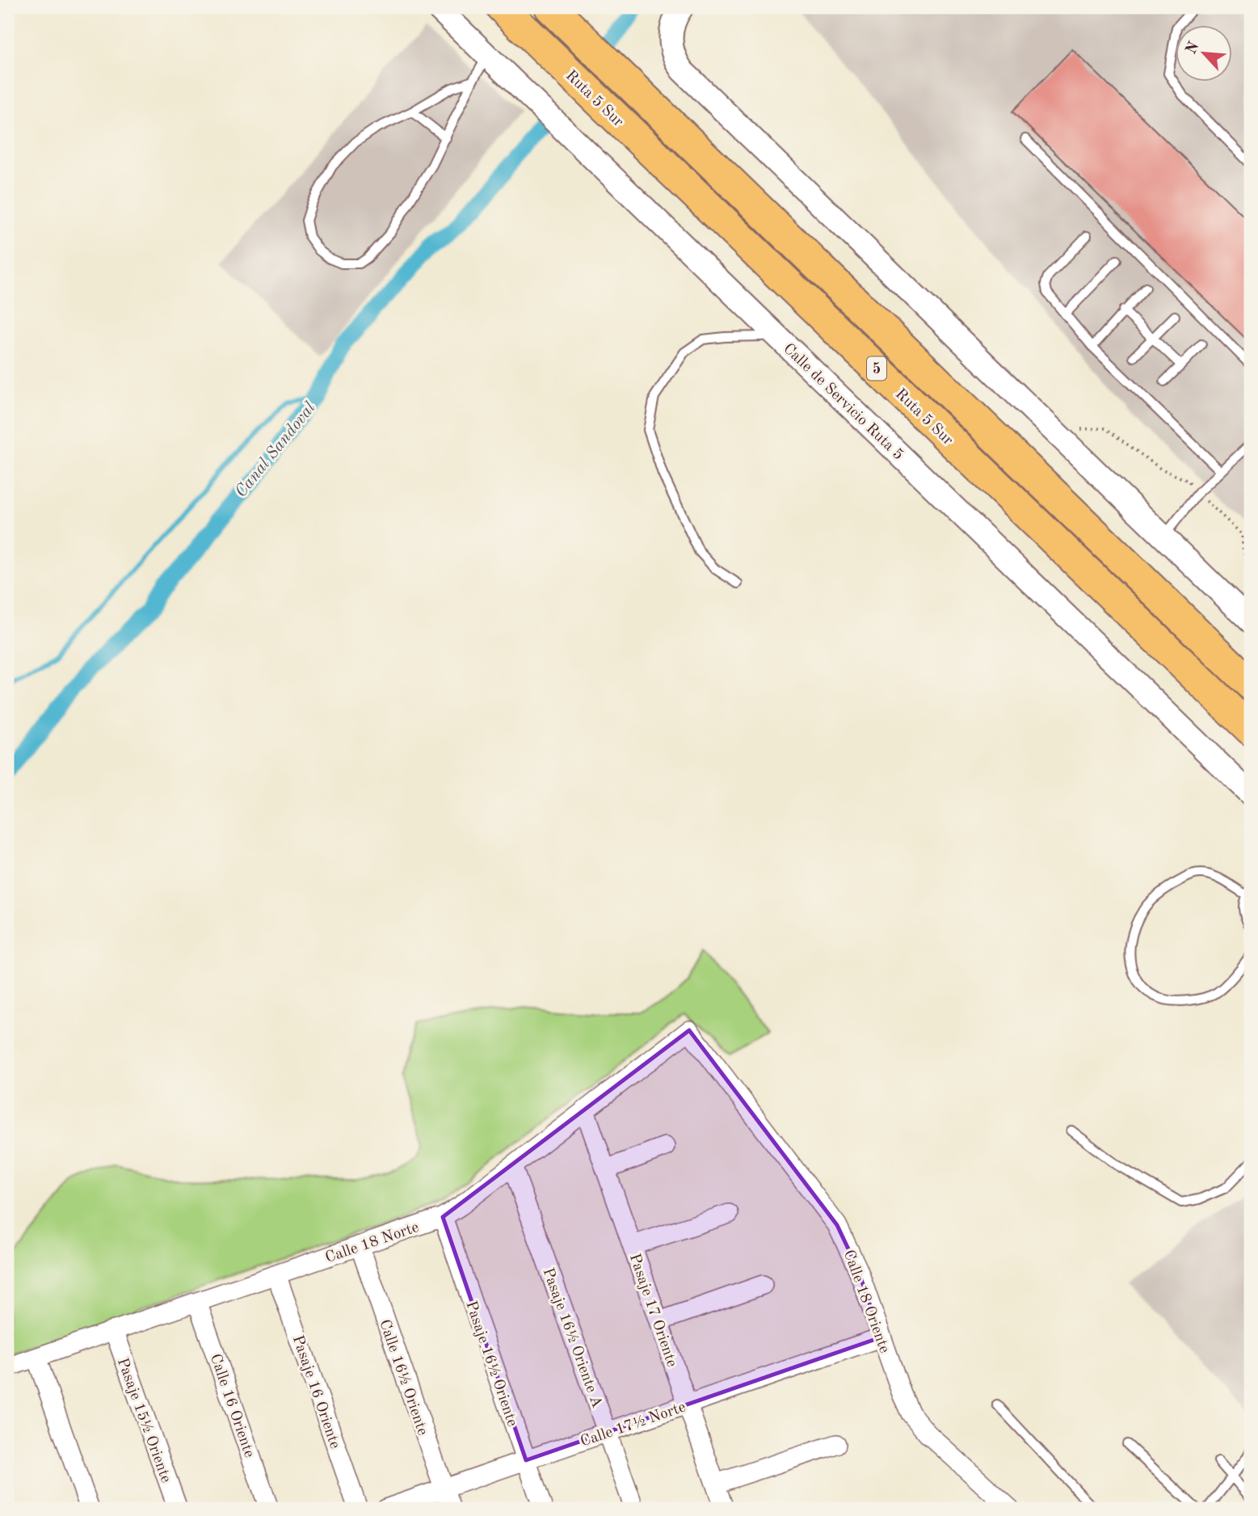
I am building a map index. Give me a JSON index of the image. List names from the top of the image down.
{
  "streets": {
    "highway": ["Ruta 5 Sur", "5"],
    "street": [
      "Calle de Servicio Ruta 5",
      "Calle 18 Norte",
      "Calle 18 Oriente",
      "Pasaje 17 Oriente",
      "Pasaje 16½ Oriente A",
      "Pasaje 16½ Oriente",
      "Calle 16½ Oriente",
      "Pasaje 16 Oriente",
      "Calle 16 Oriente",
      "Pasaje 15½ Oriente",
      "Calle 17½ Norte"
    ]
  },
  "crossings": [
    ["Calle 18 Norte", "Calle 18 Oriente"],
    ["Calle 18 Norte", "Pasaje 17 Oriente"],
    ["Calle 18 Norte", "Pasaje 16½ Oriente A"],
    ["Calle 18 Norte", "Pasaje 16½ Oriente"],
    ["Calle 18 Norte", "Calle 16½ Oriente"],
    ["Calle 18 Norte", "Pasaje 16 Oriente"],
    ["Calle 18 Norte", "Calle 16 Oriente"],
    ["Calle 18 Norte", "Pasaje 15½ Oriente"],
    ["Calle 18 Oriente", "Calle 17½ Norte"],
    ["Pasaje 17 Oriente", "Calle 17½ Norte"],
    ["Pasaje 16½ Oriente A", "Calle 17½ Norte"],
    ["Pasaje 16½ Oriente", "Calle 17½ Norte"],
    ["Calle 16½ Oriente", "Calle 17½ Norte"]
  ],
  "water": ["Canal Sandoval"],
  "north": "top left"
}
